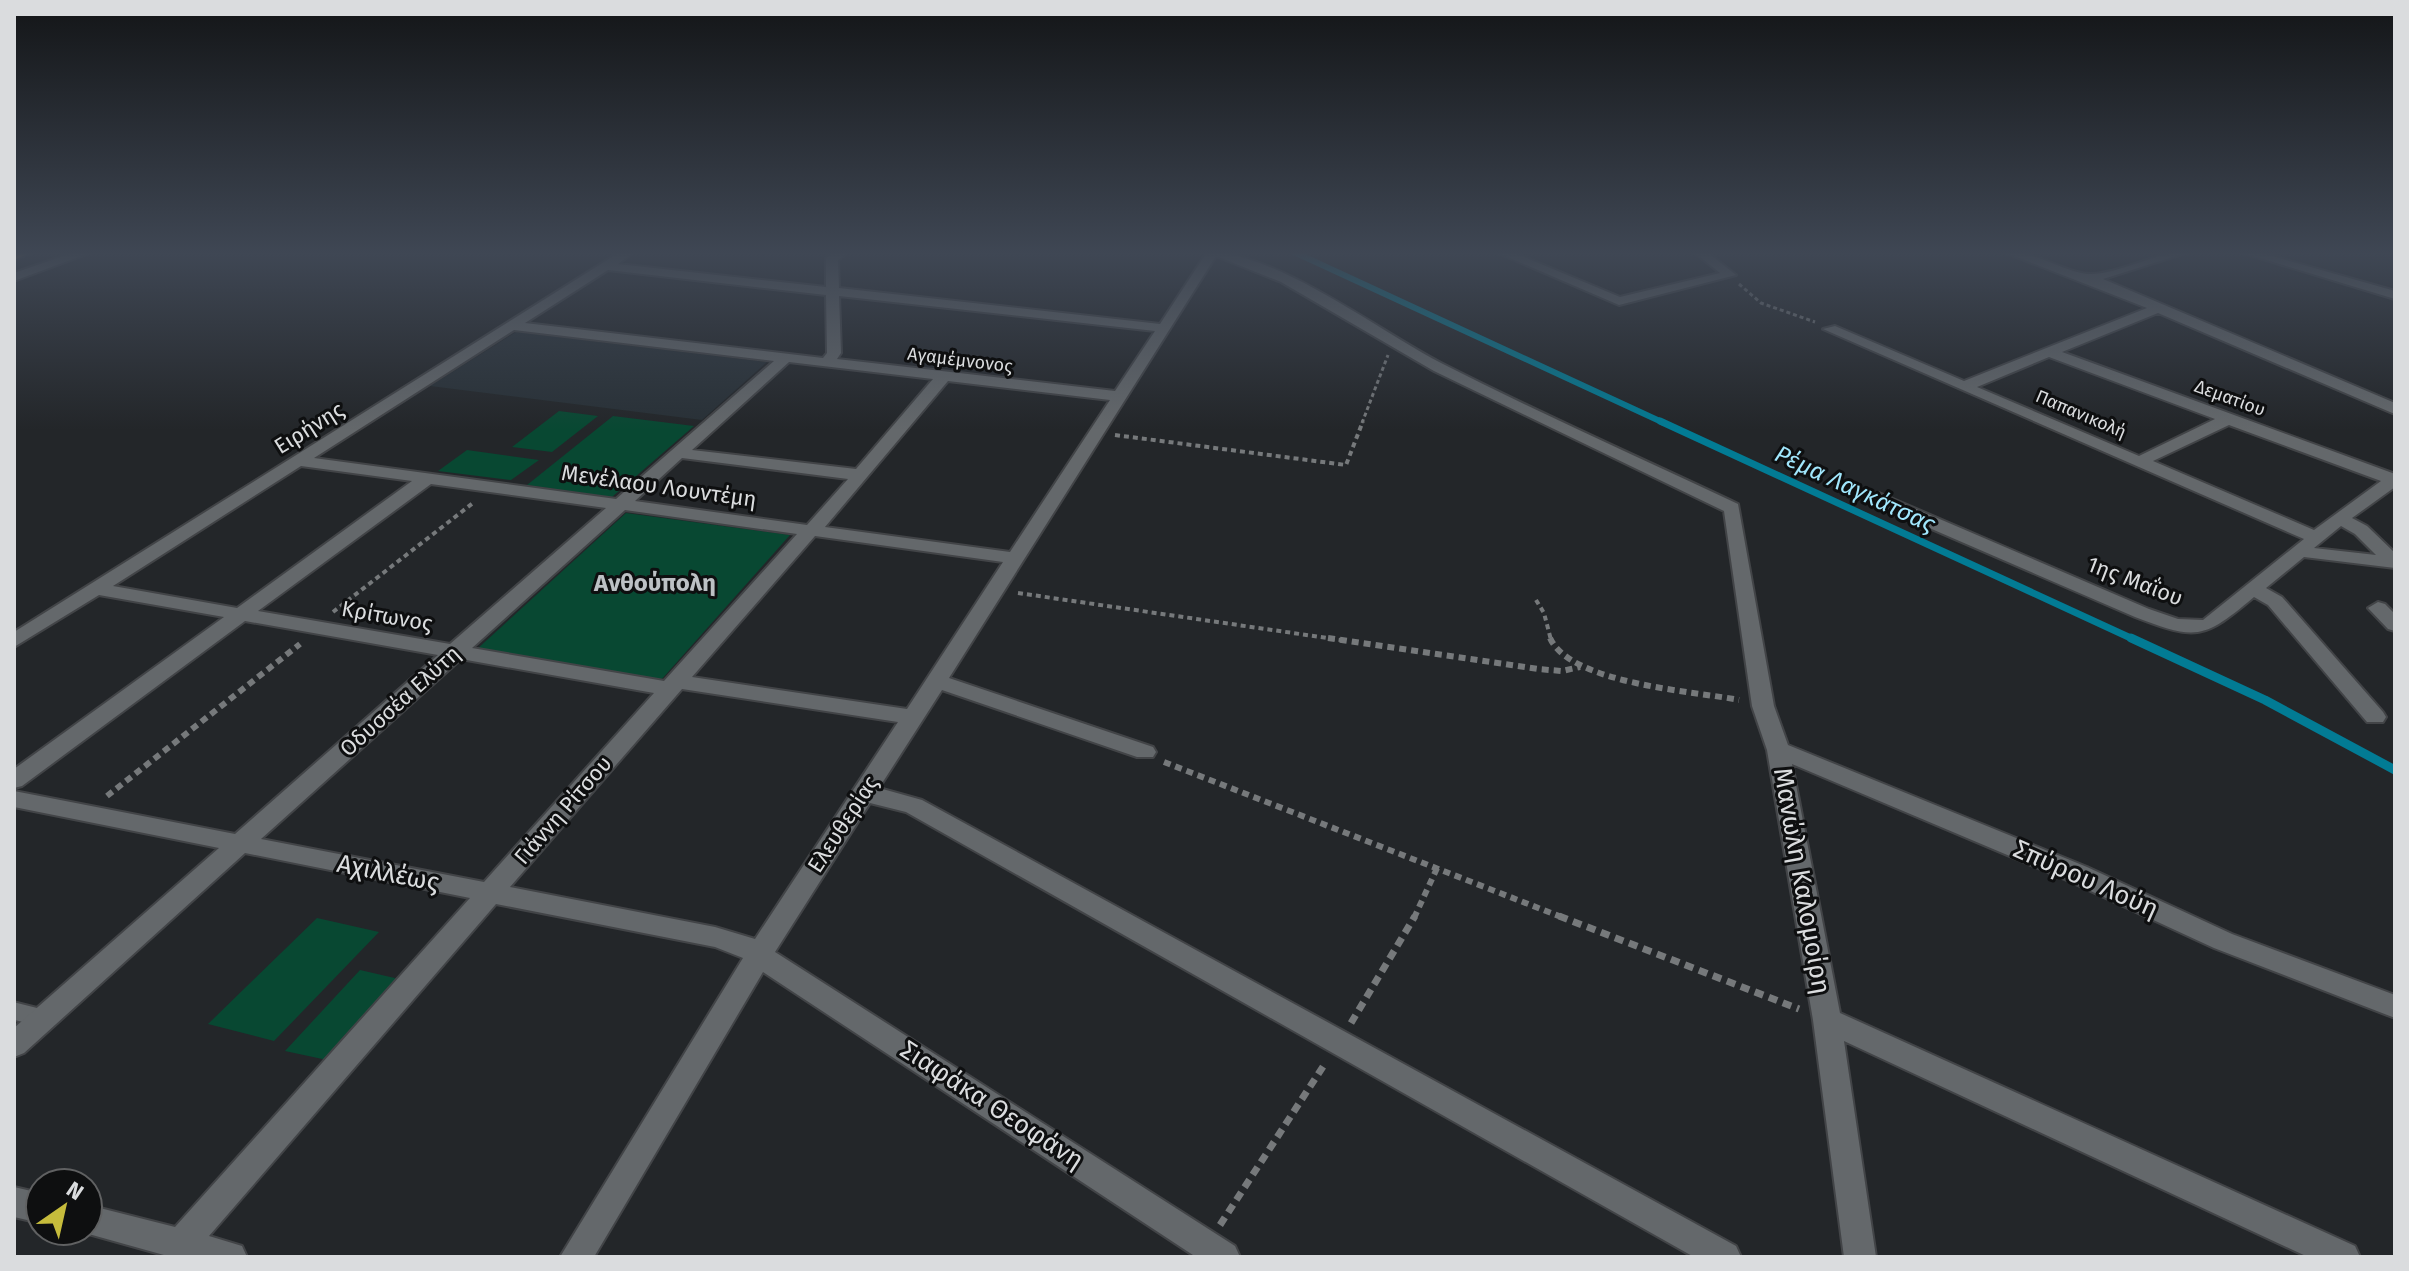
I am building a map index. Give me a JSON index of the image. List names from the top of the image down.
{
  "streets": {
    "street": [
      "Αγαμέμνονoς",
      "Δεματίου",
      "Παπανικολή",
      "Ειρήνης",
      "Μενέλαου Λουντέμη",
      "1ης Μαΐου",
      "Κρίτωνος",
      "Οδυσσέα Ελύτη",
      "Γιάννη Ρίτσου",
      "Ελευθερίας",
      "Αχιλλέως",
      "Σπύρου Λούη",
      "Μανώλη Καλομοίρη",
      "Σιαφάκα Θεοφάνη"
    ]
  },
  "crossings": [
    ["Αγαμέμνονoς", "Ειρήνης"],
    ["Αγαμέμνονoς", "Οδυσσέα Ελύτη"],
    ["Αγαμέμνονoς", "Γιάννη Ρίτσου"],
    ["Αγαμέμνονoς", "Ελευθερίας"],
    ["Δεματίου", "1ης Μαΐου"],
    ["Παπανικολή", "1ης Μαΐου"],
    ["Ειρήνης", "Μενέλαου Λουντέμη"],
    ["Ειρήνης", "Κρίτωνος"],
    ["Μενέλαου Λουντέμη", "Οδυσσέα Ελύτη"],
    ["Μενέλαου Λουντέμη", "Γιάννη Ρίτσου"],
    ["Μενέλαου Λουντέμη", "Ελευθερίας"],
    ["Κρίτωνος", "Οδυσσέα Ελύτη"],
    ["Κρίτωνος", "Γιάννη Ρίτσου"],
    ["Κρίτωνος", "Ελευθερίας"],
    ["Οδυσσέα Ελύτη", "Αχιλλέως"],
    ["Γιάννη Ρίτσου", "Αχιλλέως"],
    ["Ελευθερίας", "Αχιλλέως"],
    ["Ελευθερίας", "Σιαφάκα Θεοφάνη"],
    ["Αχιλλέως", "Σιαφάκα Θεοφάνη"],
    ["Σπύρου Λούη", "Μανώλη Καλομοίρη"]
  ],
  "districts": ["Ανθούπολη"],
  "water": ["Ρέμα Λαγκάτσας"],
  "north": "top right"
}
